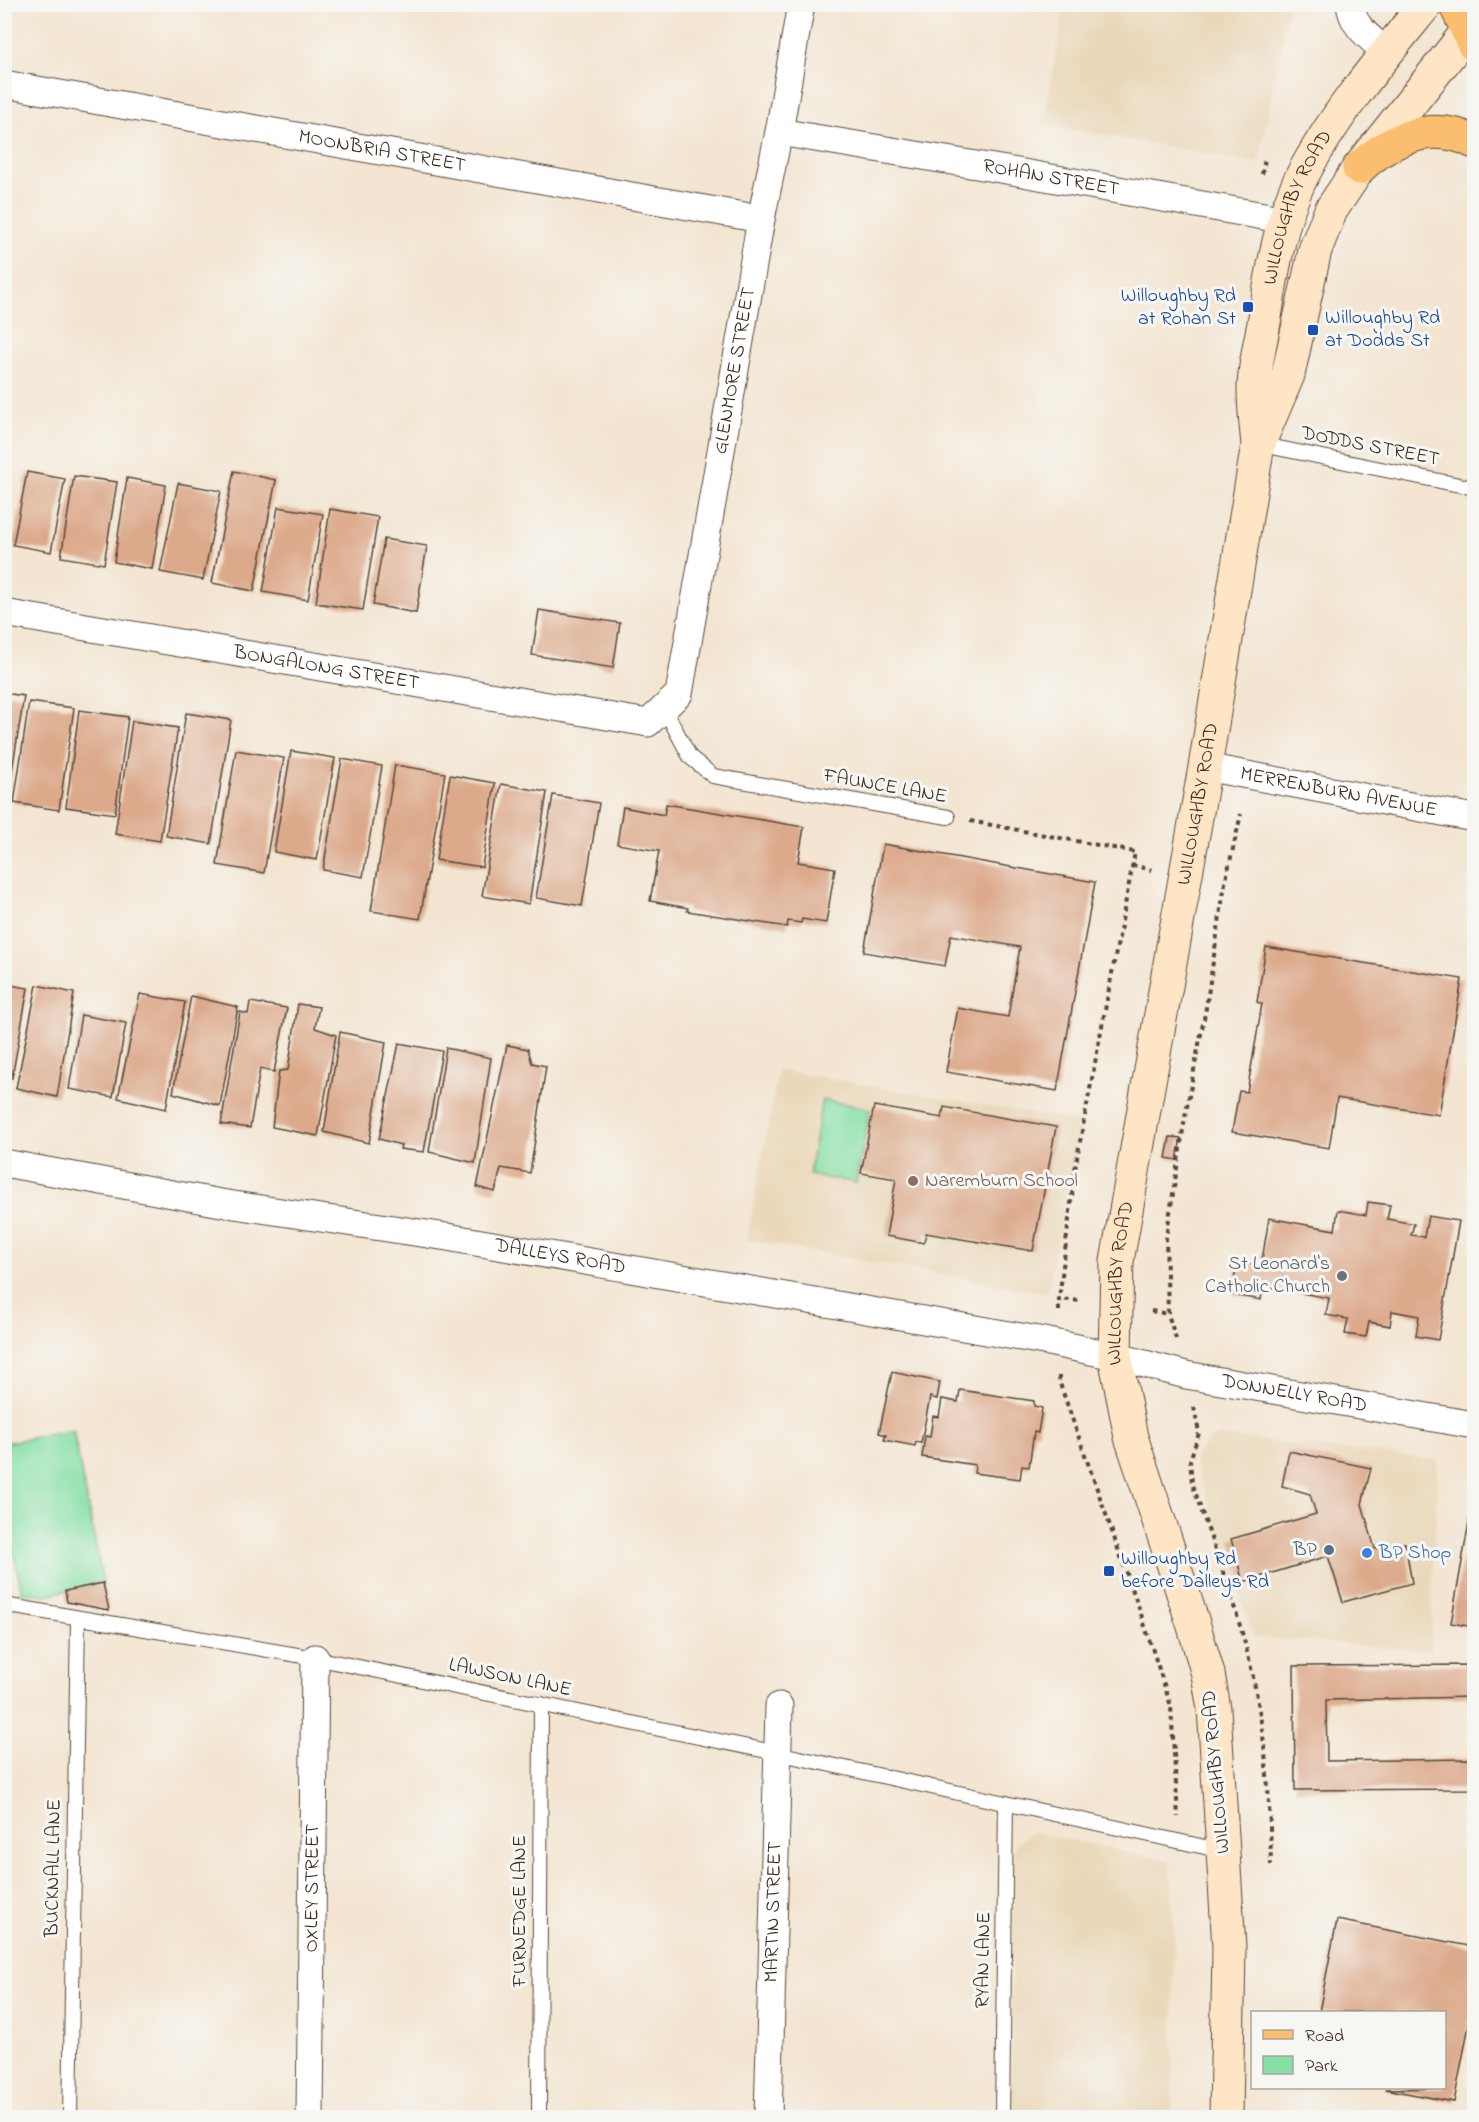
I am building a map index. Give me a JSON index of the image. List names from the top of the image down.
{
  "streets": {
    "main road": ["ROHAN STREET", "WILLOUGHBY ROAD"],
    "street": [
      "MOONBRIA STREET",
      "GLENMORE STREET",
      "BONGALONG STREET",
      "MERRENBURN AVENUE",
      "DALLEYS ROAD",
      "DONNELLY ROAD",
      "OXLEY STREET",
      "MARTIN STREET"
    ],
    "lane": [
      "DODDS STREET",
      "FAUNCE LANE",
      "LAWSON LANE",
      "BUCKNALL LANE",
      "FURNEDGE LANE",
      "RYAN LANE"
    ]
  },
  "crossings": [
    ["MOONBRIA STREET", "GLENMORE STREET"],
    ["ROHAN STREET", "WILLOUGHBY ROAD"],
    ["ROHAN STREET", "GLENMORE STREET"],
    ["WILLOUGHBY ROAD", "DODDS STREET"],
    ["WILLOUGHBY ROAD", "MERRENBURN AVENUE"],
    ["WILLOUGHBY ROAD", "DALLEYS ROAD"],
    ["WILLOUGHBY ROAD", "DONNELLY ROAD"],
    ["WILLOUGHBY ROAD", "LAWSON LANE"],
    ["GLENMORE STREET", "BONGALONG STREET"],
    ["GLENMORE STREET", "FAUNCE LANE"],
    ["BONGALONG STREET", "FAUNCE LANE"],
    ["DALLEYS ROAD", "DONNELLY ROAD"],
    ["LAWSON LANE", "BUCKNALL LANE"],
    ["LAWSON LANE", "OXLEY STREET"],
    ["LAWSON LANE", "FURNEDGE LANE"],
    ["LAWSON LANE", "MARTIN STREET"],
    ["LAWSON LANE", "RYAN LANE"]
  ],
  "places": {
    "transit": ["Willoughby Rd at Rohan St", "Willoughby Rd at Dodds St", "Willoughby Rd before Dalleys Rd"],
    "other": [
      "Naremburn School",
      "St Leonard's Catholic Church",
      "BP",
      "BP Shop"
    ]
  },
  "legend": ["Road", "Park"]
}
